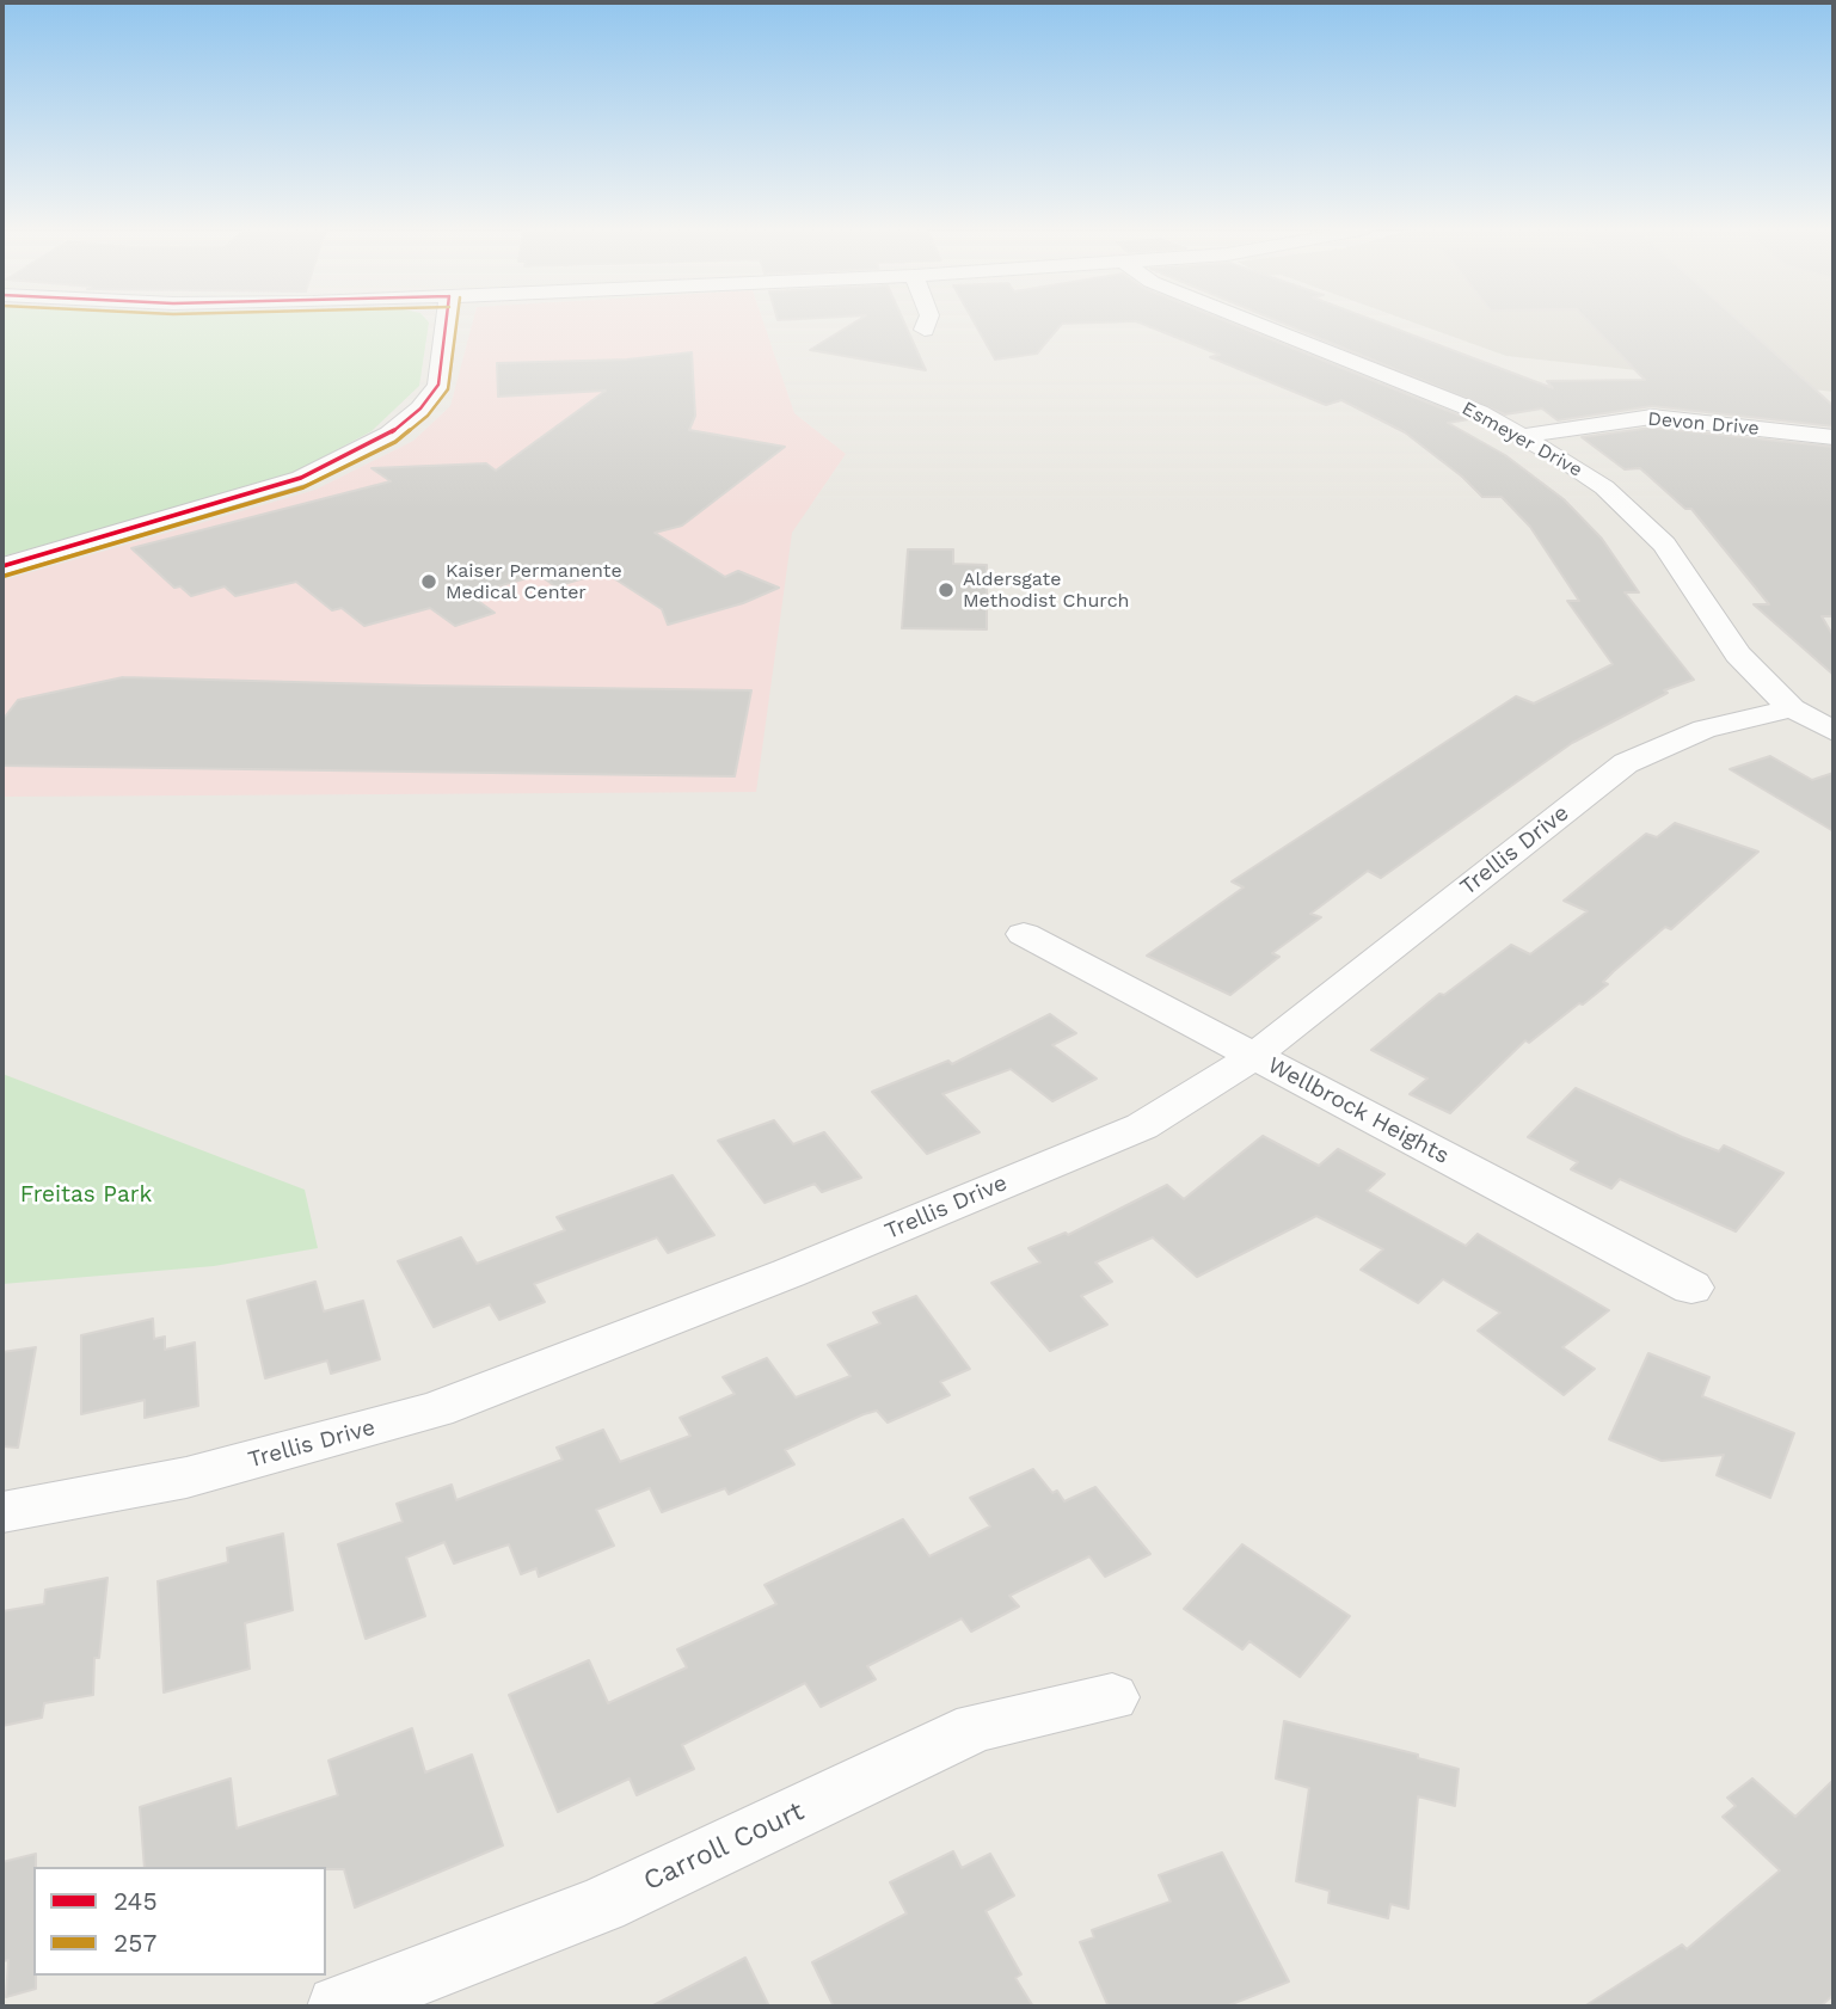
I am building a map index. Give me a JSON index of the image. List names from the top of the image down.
{
  "streets": {
    "street": [
      "Devon Drive",
      "Esmeyer Drive",
      "Trellis Drive",
      "Wellbrock Heights",
      "Carroll Court"
    ]
  },
  "crossings": [
    ["Devon Drive", "Esmeyer Drive"],
    ["Esmeyer Drive", "Trellis Drive"],
    ["Trellis Drive", "Wellbrock Heights"]
  ],
  "parks": ["Freitas Park"],
  "places": ["Kaiser Permanente Medical Center", "Aldersgate Methodist Church"],
  "lines": ["transit line 245", "transit line 257"],
  "legend": ["245", "257"]
}
